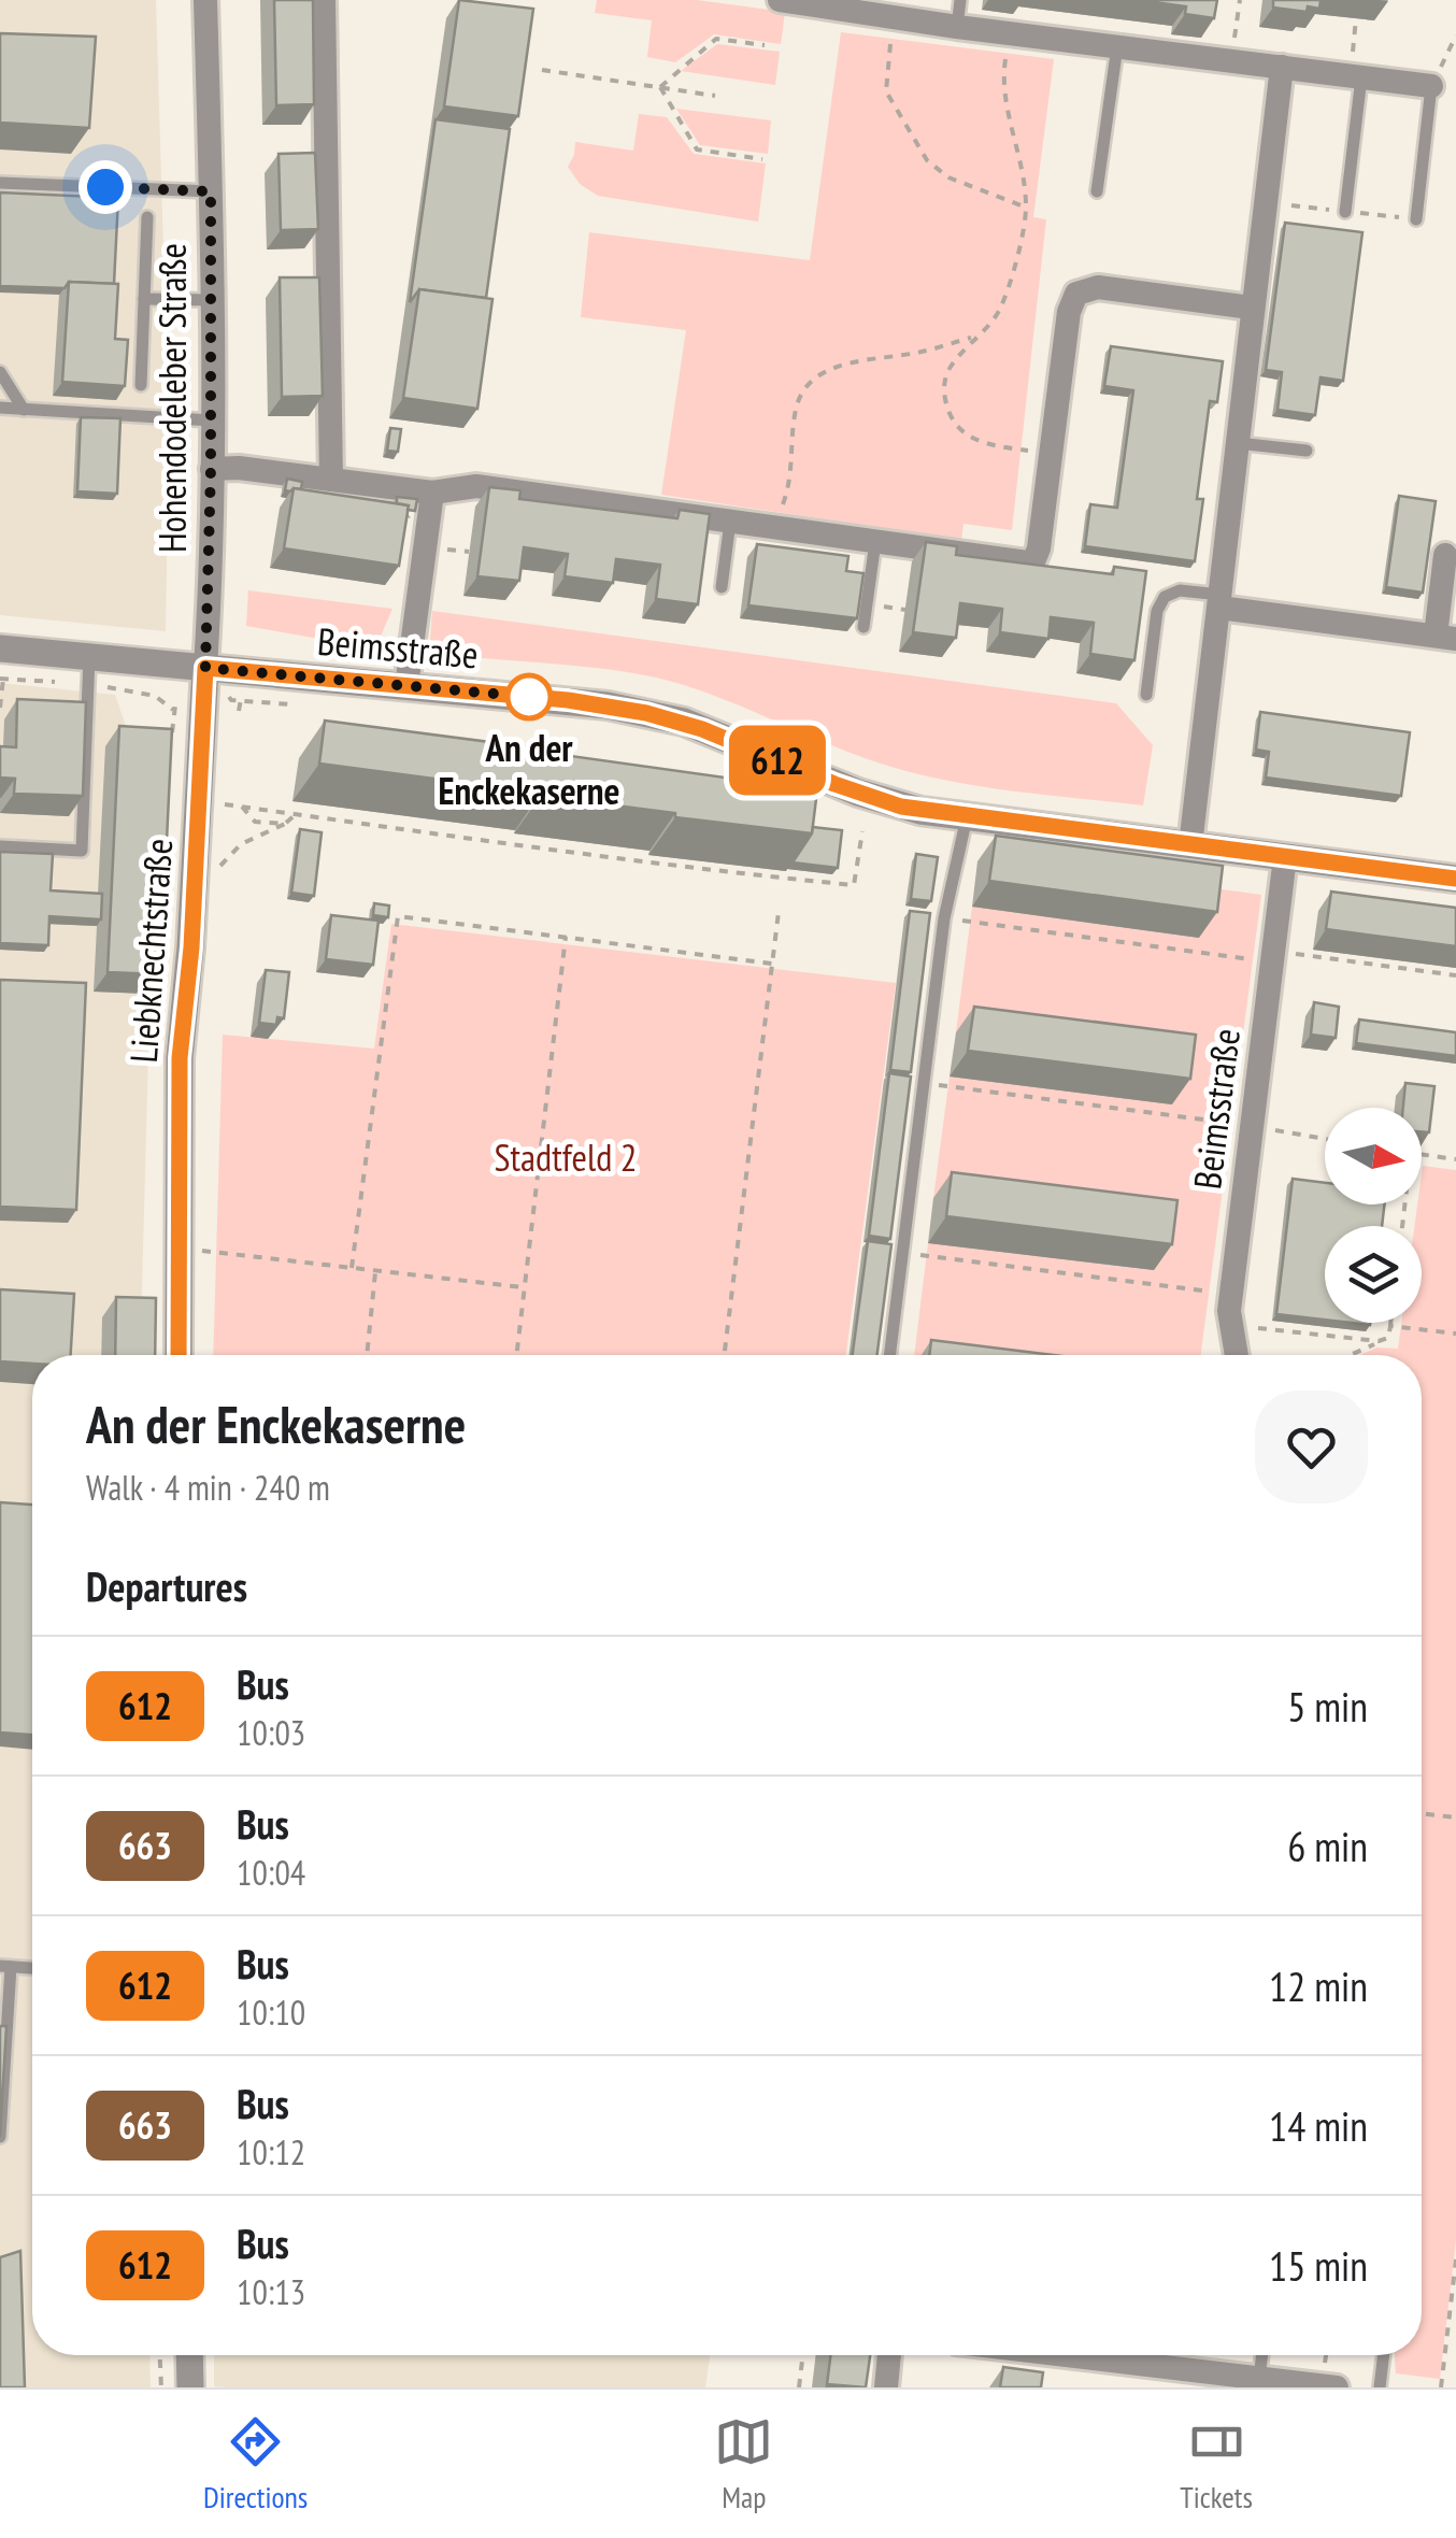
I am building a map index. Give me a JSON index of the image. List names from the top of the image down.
{
  "streets": {
    "street": ["Hohendodeleber Straße", "Beimsstraße", "Liebknechtstraße"]
  },
  "crossings": [
    ["Hohendodeleber Straße", "Beimsstraße"],
    ["Hohendodeleber Straße", "Liebknechtstraße"],
    ["Beimsstraße", "Liebknechtstraße"]
  ],
  "parks": ["Stadtfeld 2"],
  "places": ["An der Enckekaserne"],
  "lines": ["bus line 612"],
  "north": "right",
  "page": {
    "on_map": "612",
    "heading": [
      ["An der Enckekaserne", "Walk · 4 min · 240 m"],
      "Departures"
    ],
    "list": [
      {
        "mark": "612",
        "name": "Bus",
        "note": "10:03",
        "value": "5 min"
      },
      {
        "mark": "663",
        "name": "Bus",
        "note": "10:04",
        "value": "6 min"
      },
      {
        "mark": "612",
        "name": "Bus",
        "note": "10:10",
        "value": "12 min"
      },
      {
        "mark": "663",
        "name": "Bus",
        "note": "10:12",
        "value": "14 min"
      },
      {
        "mark": "612",
        "name": "Bus",
        "note": "10:13",
        "value": "15 min"
      }
    ],
    "tabs": ["Directions", "Map", "Tickets"]
  }
}
